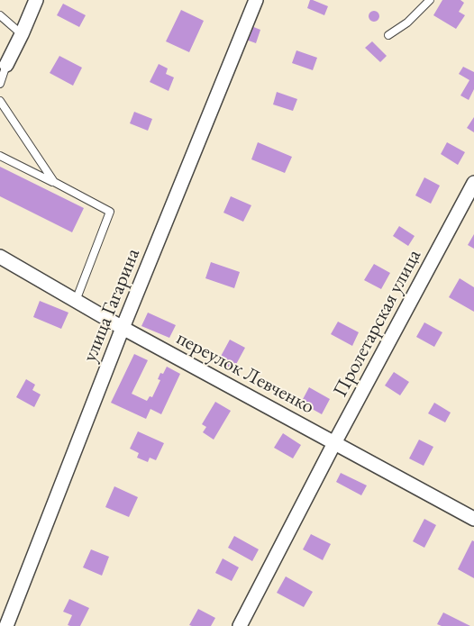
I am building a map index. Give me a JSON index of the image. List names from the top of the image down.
{
  "streets": {
    "street": ["улица Гагарина", "Пролетарская улица", "переулок Левченко"]
  },
  "crossings": [
    ["улица Гагарина", "переулок Левченко"],
    ["Пролетарская улица", "переулок Левченко"]
  ]
}
